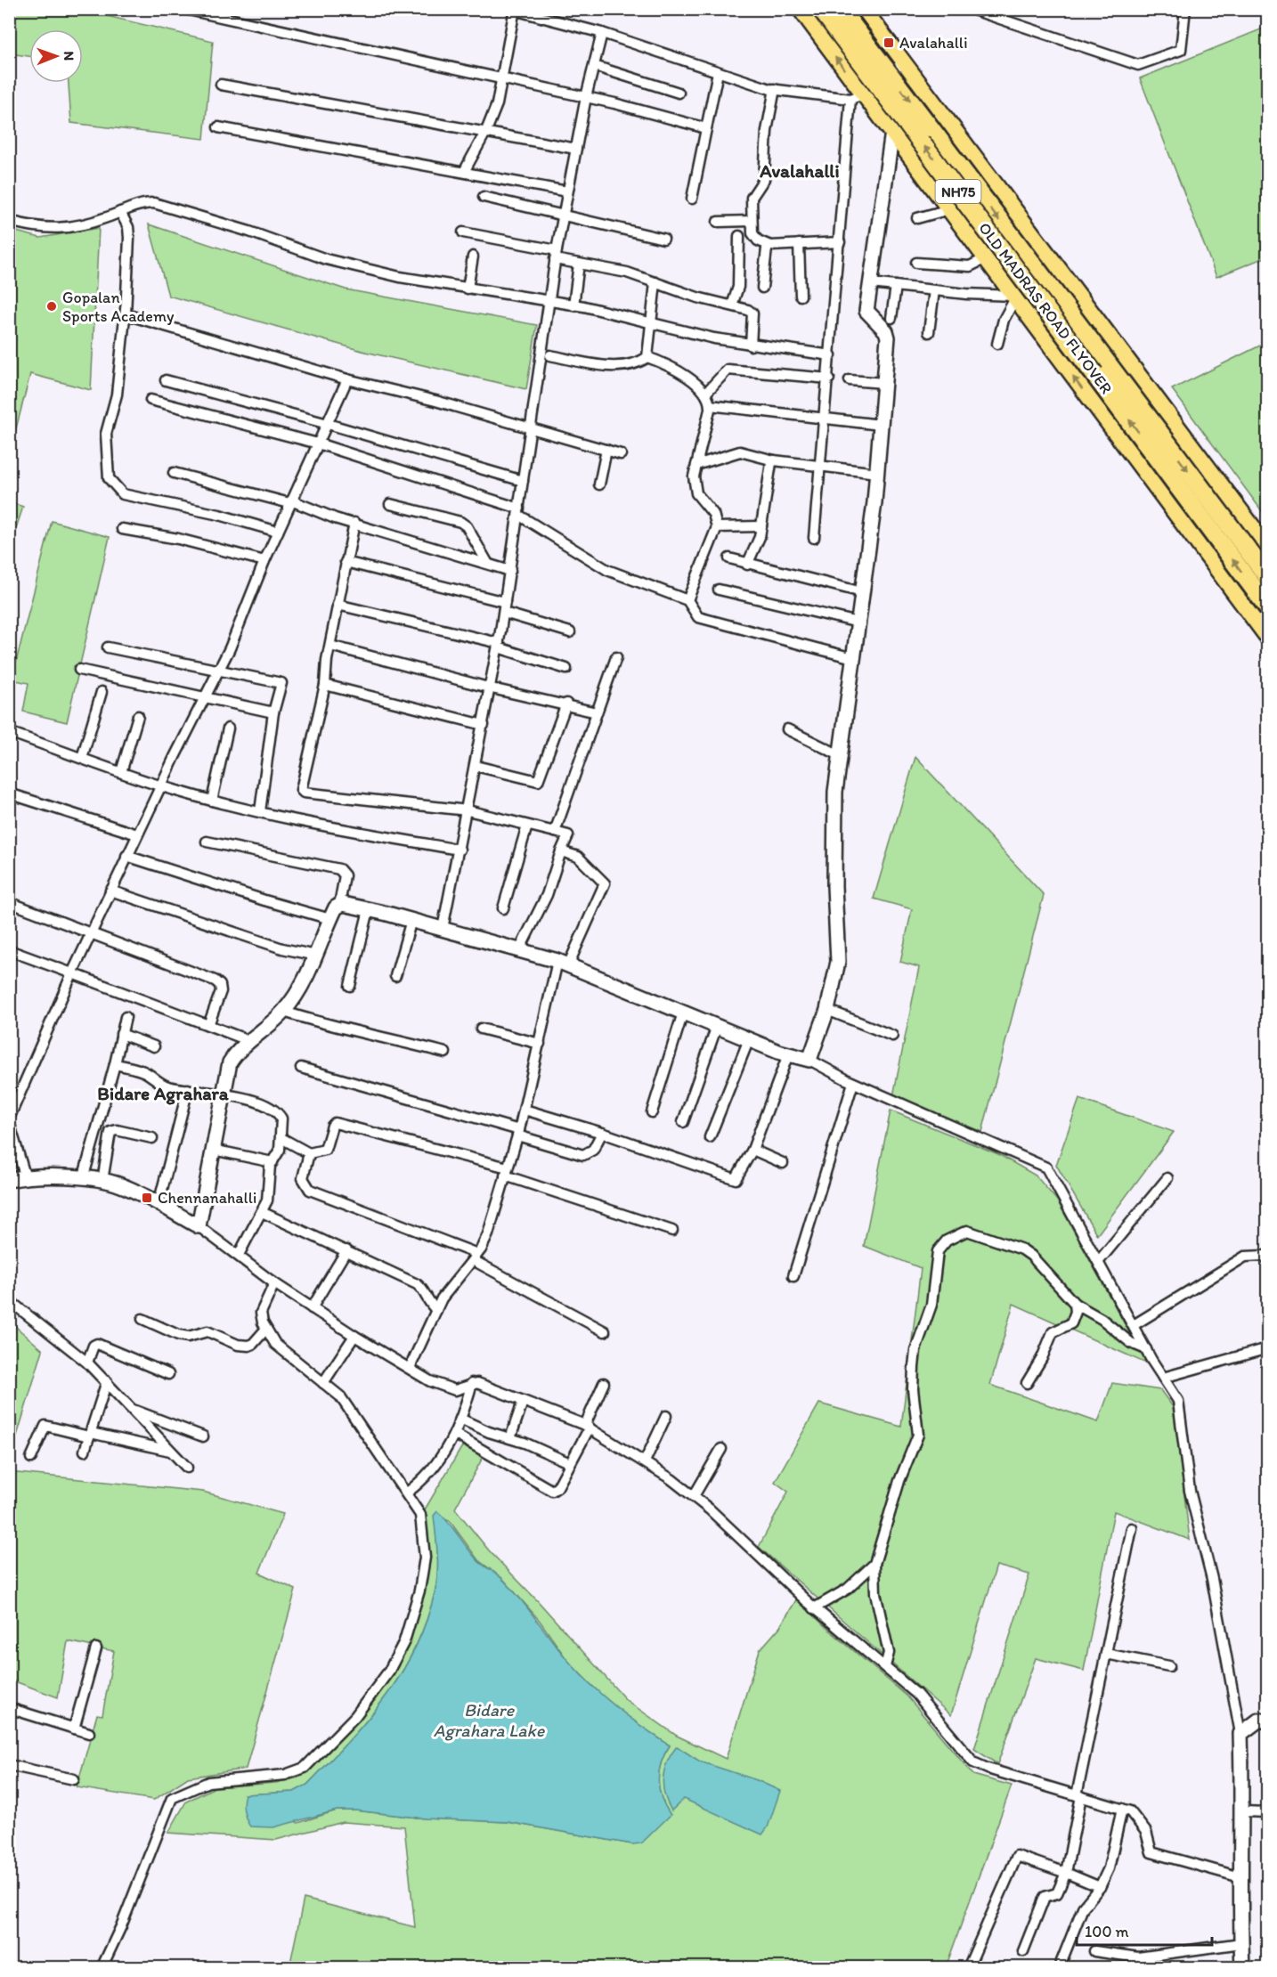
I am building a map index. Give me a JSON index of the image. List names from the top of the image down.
{
  "streets": {
    "highway": ["NH75", "OLD MADRAS ROAD FLYOVER"]
  },
  "districts": ["Avalahalli", "Bidare Agrahara"],
  "water": ["Bidare Agrahara Lake"],
  "places": {
    "transit": ["Avalahalli", "Chennanahalli"],
    "other": ["Gopalan Sports Academy"]
  },
  "scale_bar": "100 m",
  "north": "right"
}
